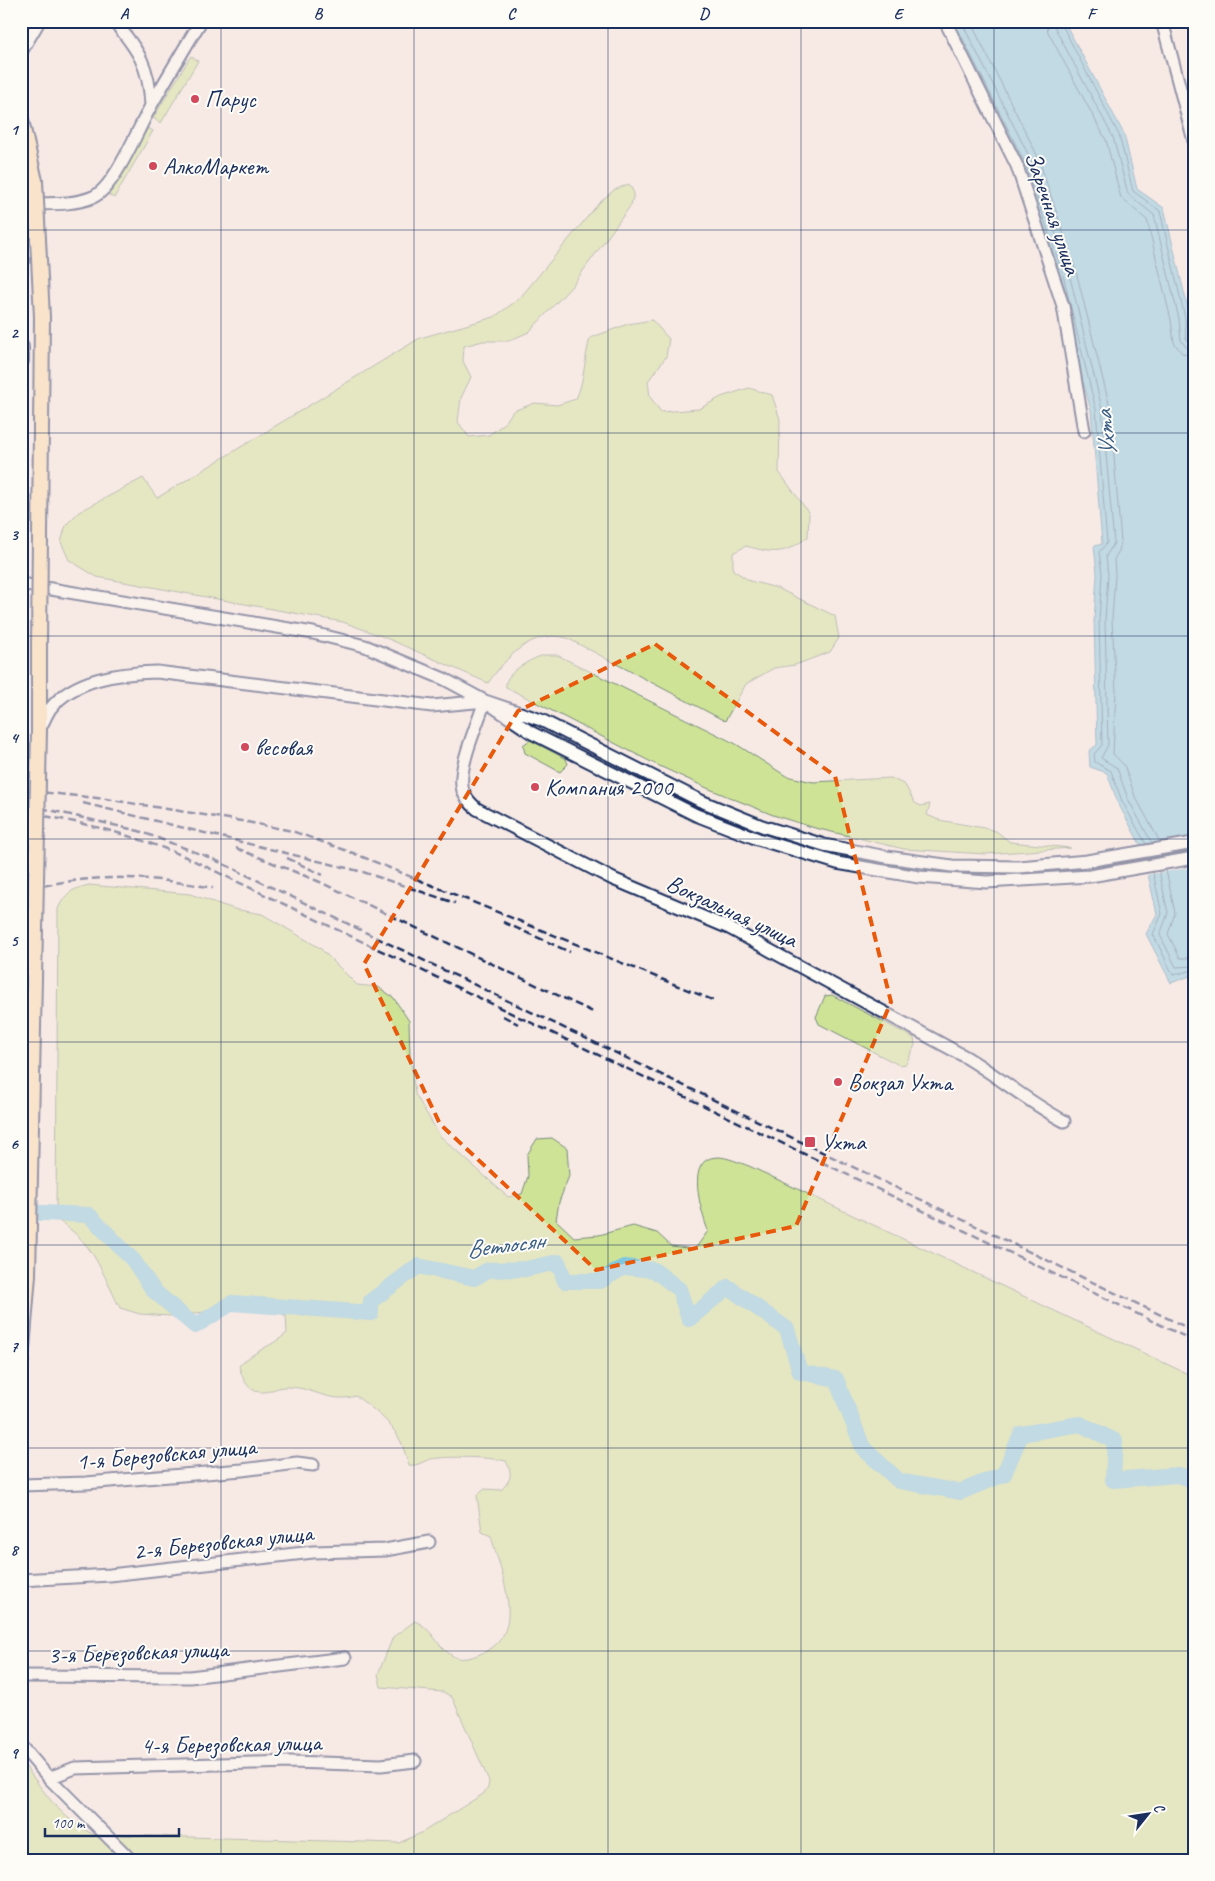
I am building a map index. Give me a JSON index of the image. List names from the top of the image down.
{
  "streets": {
    "street": [
      "Заречная улица",
      "Вокзальная улица",
      "1-я Березовская улица",
      "2-я Березовская улица",
      "3-я Березовская улица",
      "4-я Березовская улица"
    ]
  },
  "water": ["Ухта", "Ветлосян"],
  "places": {
    "other": [
      "Парус",
      "АлкоМаркет",
      "весовая",
      "Компания 2000",
      "Вокзал Ухта"
    ],
    "transit": ["Ухта"]
  },
  "scale_bar": "100 m",
  "north": "top right",
  "grid": {
    "columns": [
      "A",
      "B",
      "C",
      "D",
      "E",
      "F"
    ],
    "rows": [
      "1",
      "2",
      "3",
      "4",
      "5",
      "6",
      "7",
      "8",
      "9"
    ]
  }
}
